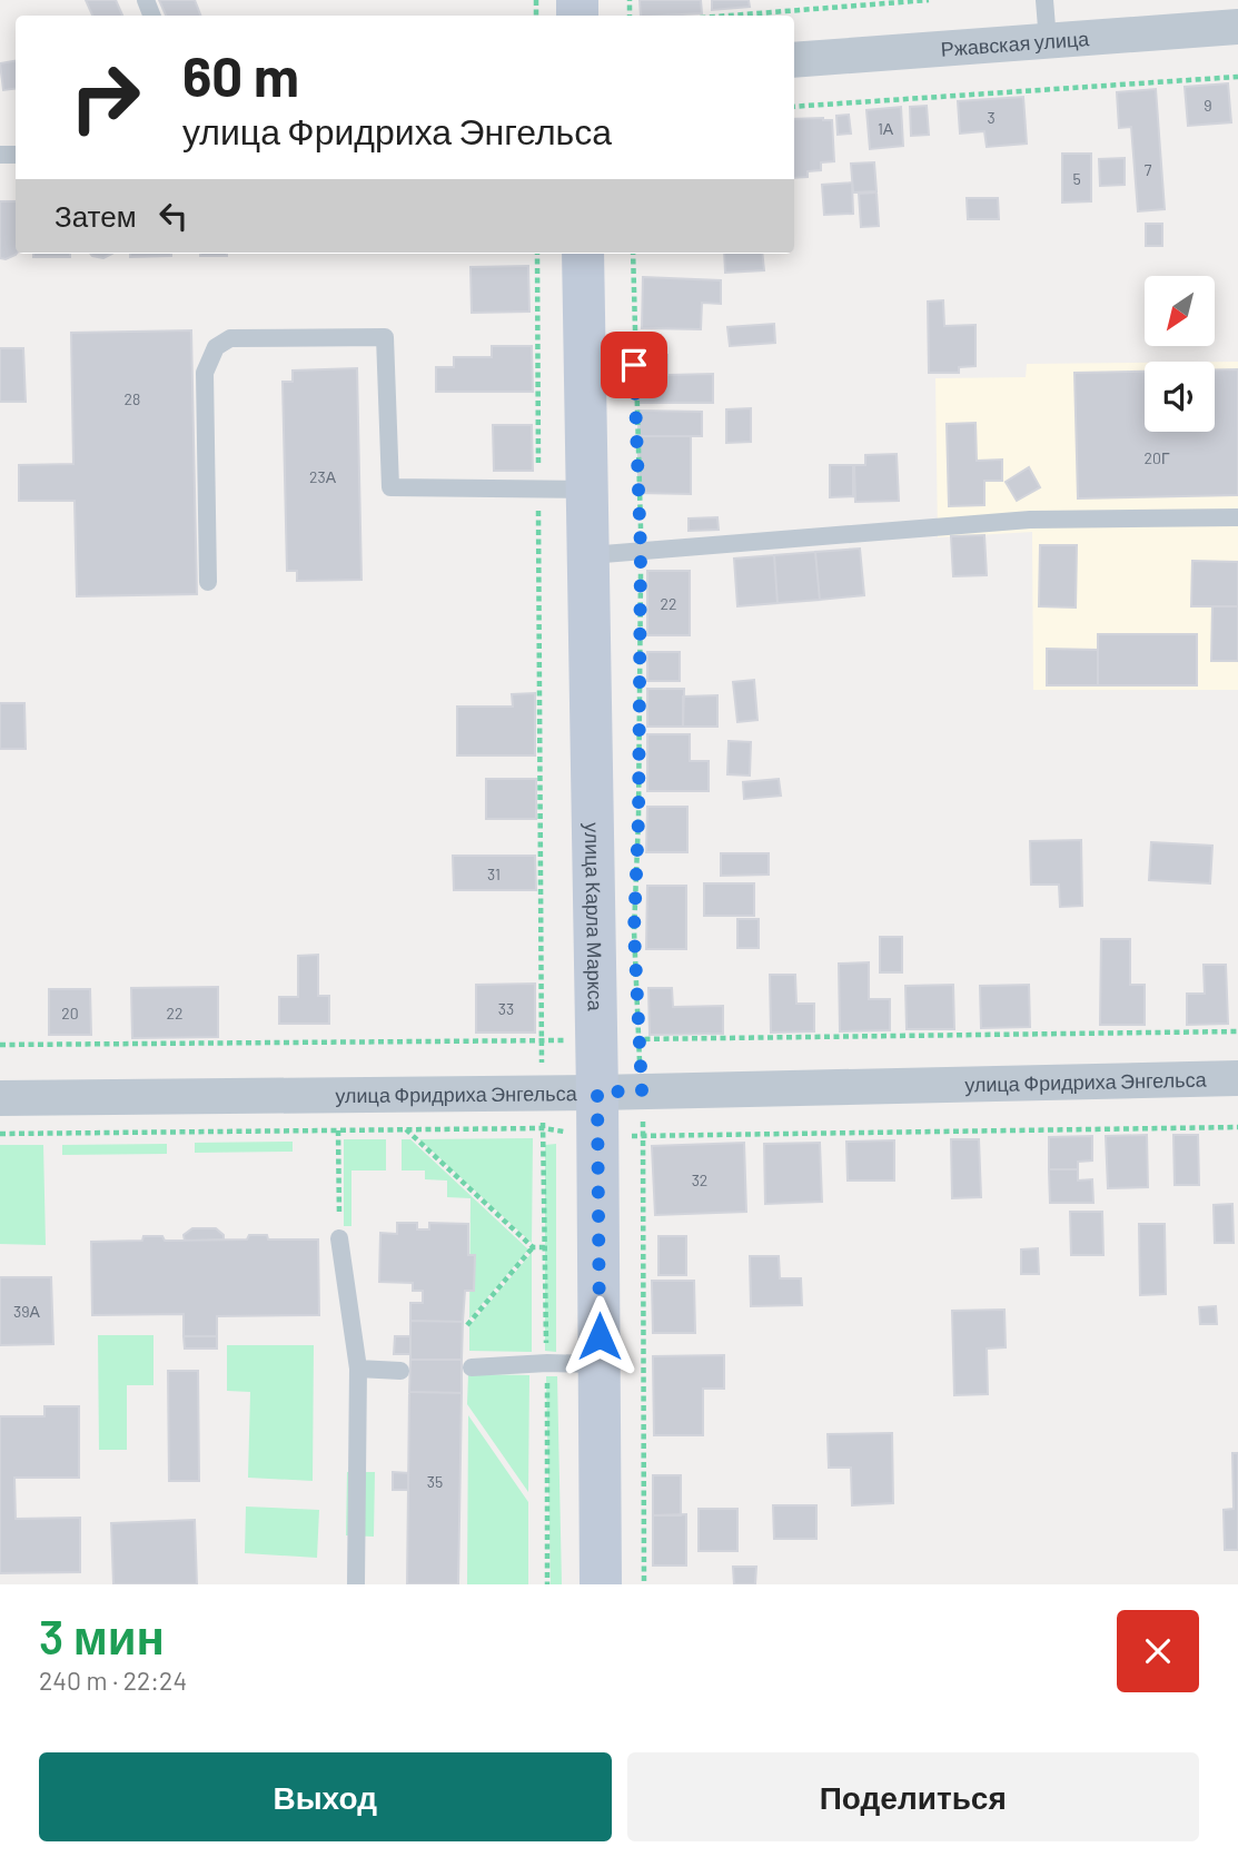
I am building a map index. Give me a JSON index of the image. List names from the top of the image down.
{
  "streets": {
    "main road": ["улица Карла Маркса"],
    "street": ["Ржавская улица", "улица Фридриха Энгельса"]
  },
  "crossings": [
    ["улица Карла Маркса", "улица Фридриха Энгельса"]
  ],
  "house_numbers": [
    "9",
    "3",
    "1А",
    "7",
    "5",
    "28",
    "20Г",
    "23А",
    "22",
    "31",
    "33",
    "20",
    "22",
    "32",
    "39А",
    "35"
  ],
  "north": "bottom left",
  "page": {
    "turn": ["60 m", "улица Фридриха Энгельса"],
    "then": "Затем",
    "heading": ["3 мин", "240 m · 22:24"],
    "buttons": ["Выход", "Поделиться"]
  }
}
